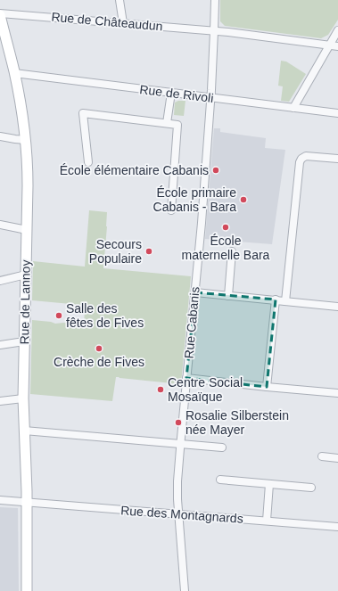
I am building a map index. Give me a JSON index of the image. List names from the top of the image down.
{
  "streets": {
    "street": [
      "Rue de Châteaudun",
      "Rue de Rivoli",
      "Rue de Lannoy",
      "Rue Cabanis",
      "Rue des Montagnards"
    ]
  },
  "crossings": [
    ["Rue de Châteaudun", "Rue de Lannoy"],
    ["Rue de Châteaudun", "Rue Cabanis"],
    ["Rue de Rivoli", "Rue de Lannoy"],
    ["Rue de Rivoli", "Rue Cabanis"],
    ["Rue de Lannoy", "Rue des Montagnards"],
    ["Rue Cabanis", "Rue des Montagnards"]
  ],
  "places": [
    "École élémentaire Cabanis",
    "École primaire Cabanis - Bara",
    "École maternelle Bara",
    "Secours Populaire",
    "Salle des fêtes de Fives",
    "Crèche de Fives",
    "Centre Social Mosaïque",
    "Rosalie Silberstein née Mayer"
  ]
}
